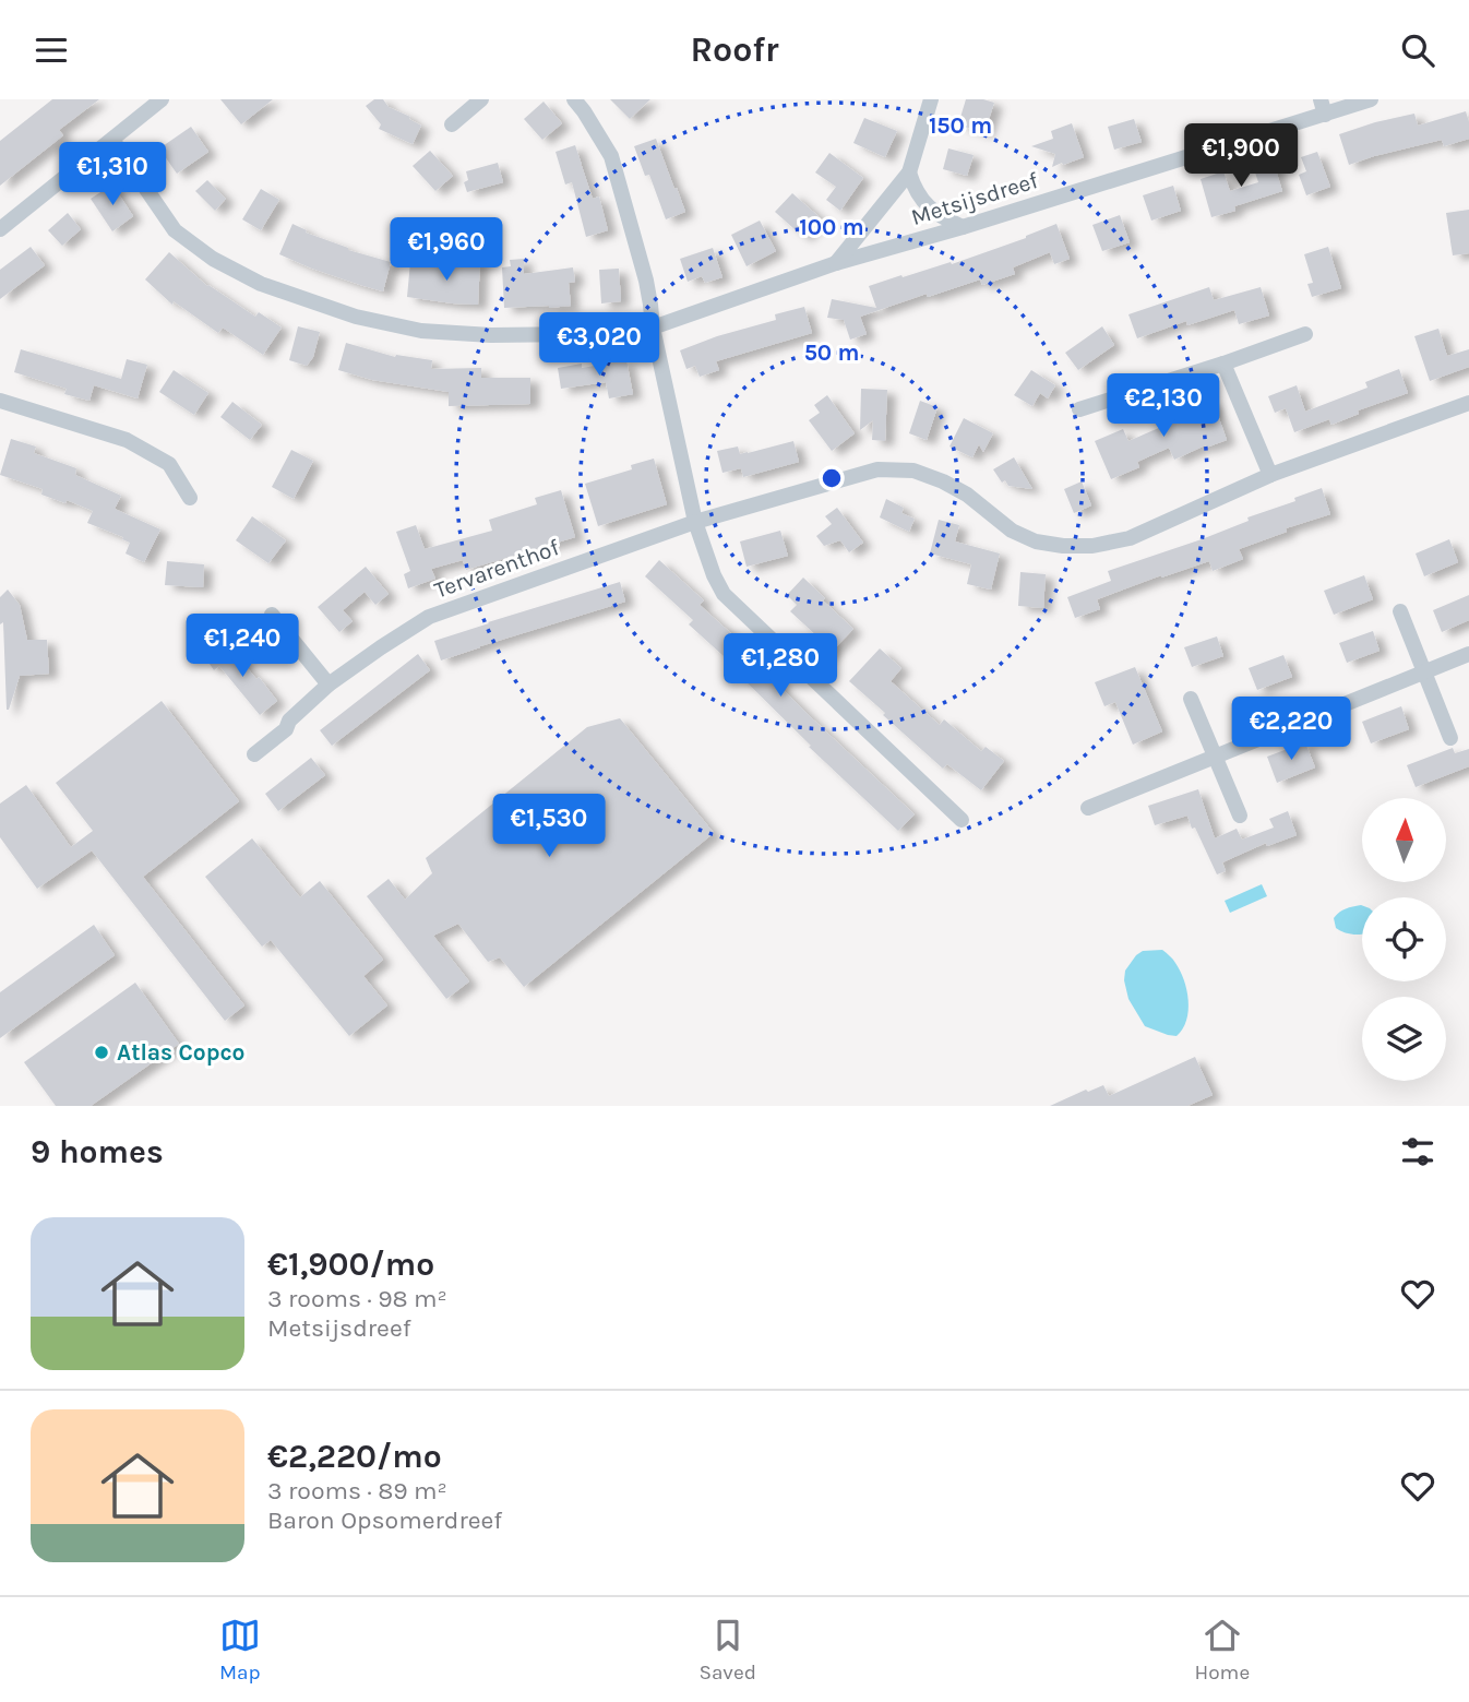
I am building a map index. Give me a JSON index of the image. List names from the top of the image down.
{
  "streets": {
    "street": ["Metsijsdreef", "Tervarenthof"]
  },
  "places": ["Atlas Copco"],
  "north": "top",
  "page": {
    "header": "Roofr",
    "price": [
      "€1,900",
      "€1,310",
      "€1,960",
      "€3,020",
      "€2,130",
      "€1,240",
      "€1,280",
      "€2,220",
      "€1,530"
    ],
    "heading": "9 homes",
    "list": [
      {
        "name": "€1,900/mo",
        "note": "3 rooms · 98 m² · Metsijsdreef"
      },
      {
        "name": "€2,220/mo",
        "note": "3 rooms · 89 m² · Baron Opsomerdreef"
      }
    ],
    "tabs": ["Map", "Saved", "Home"]
  },
  "rings": ["150 m", "100 m", "50 m"]
}
